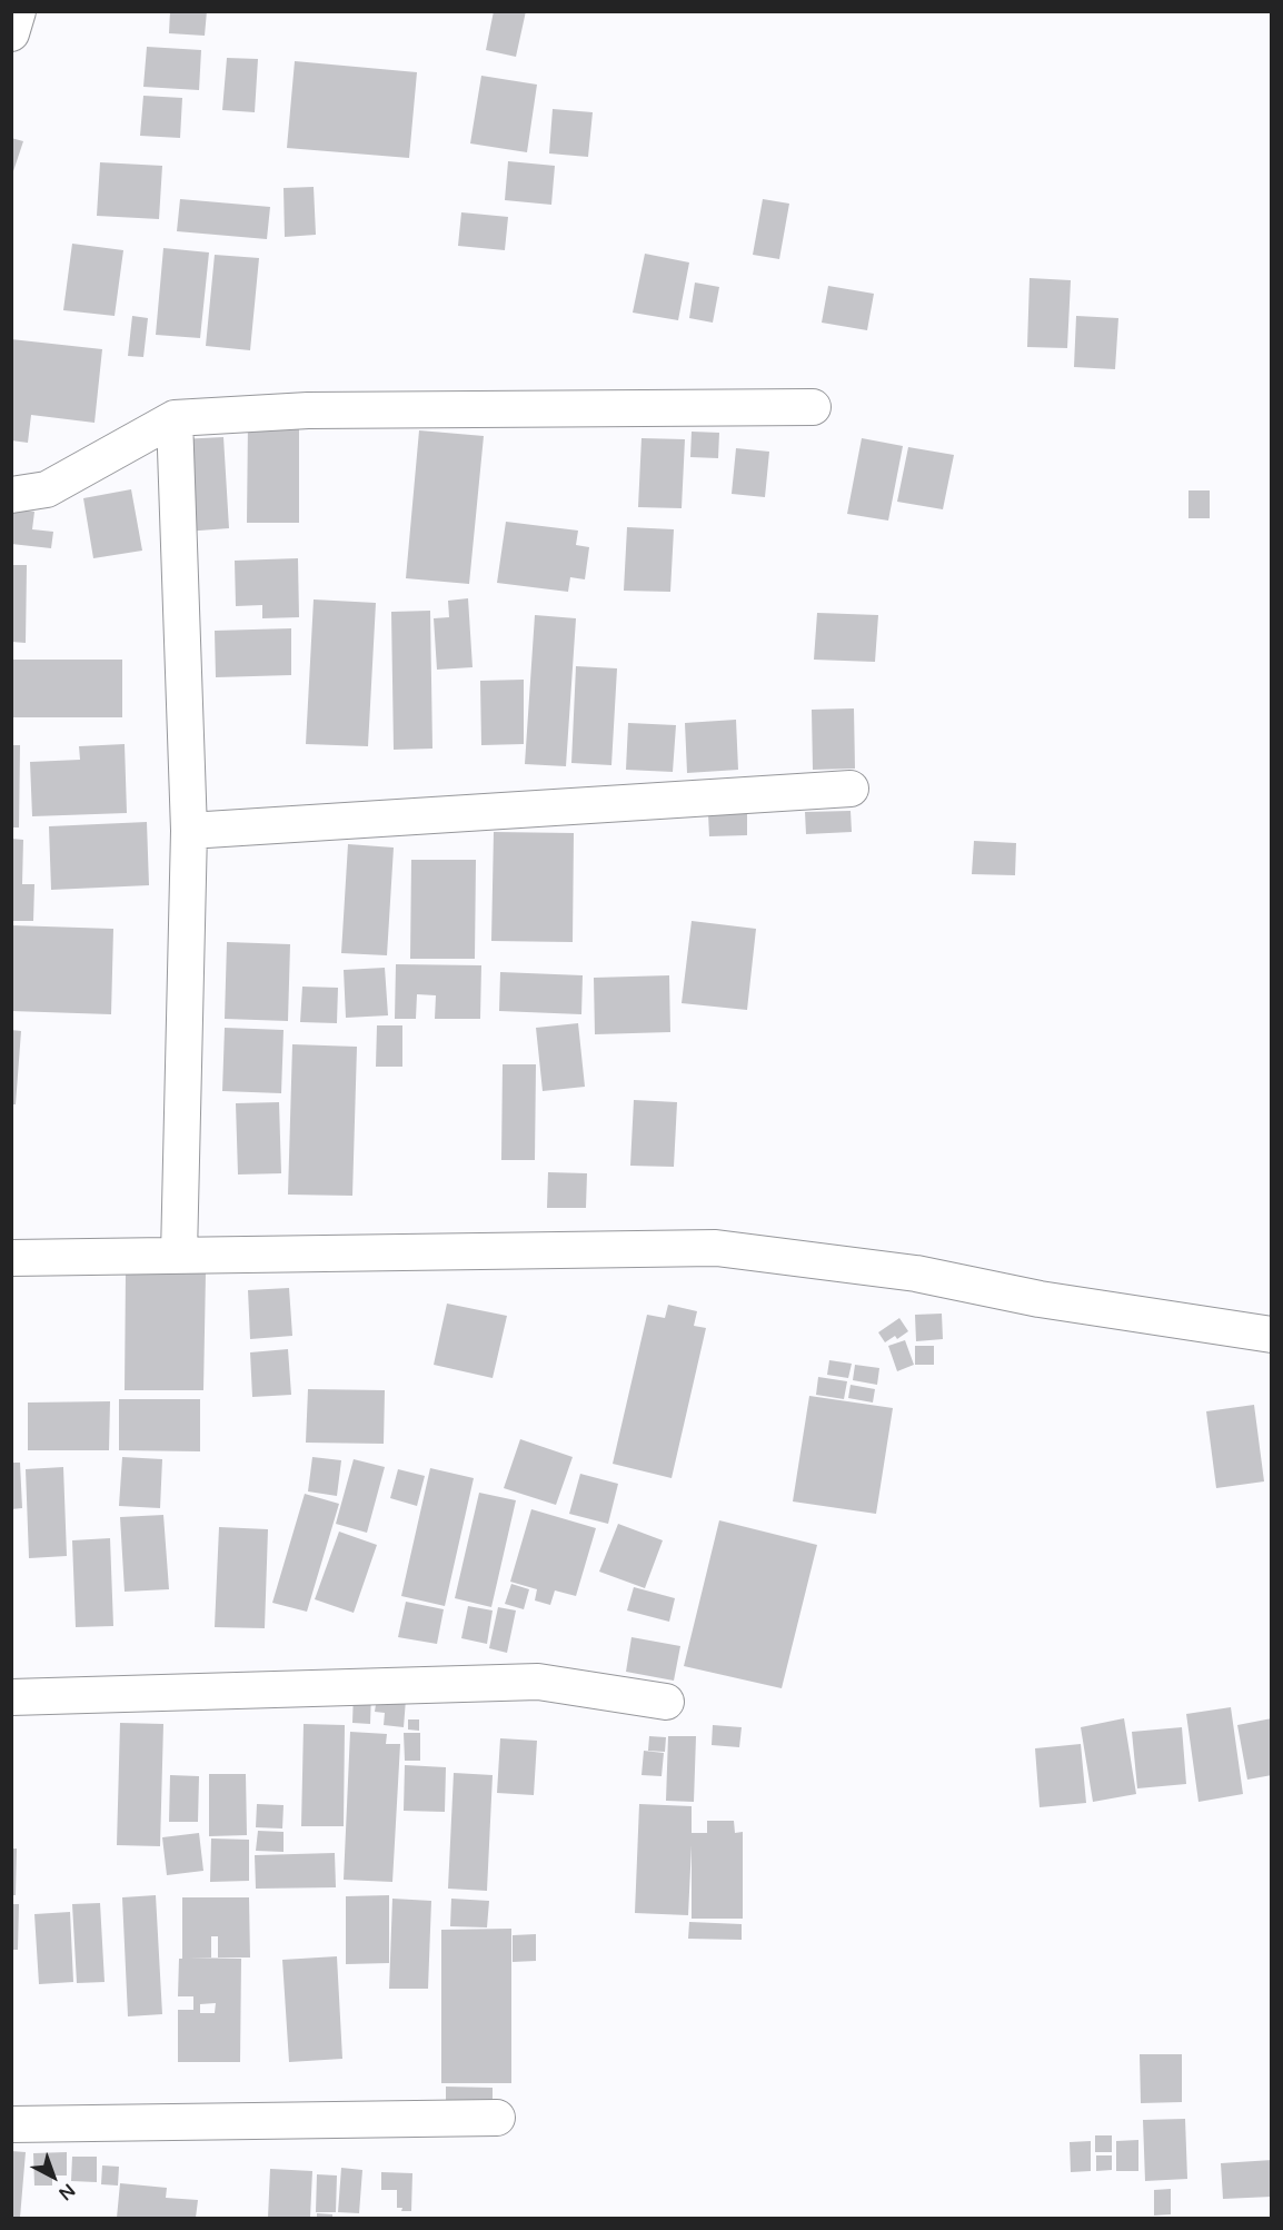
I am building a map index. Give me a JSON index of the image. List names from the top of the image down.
{
  "north": "bottom right"
}
